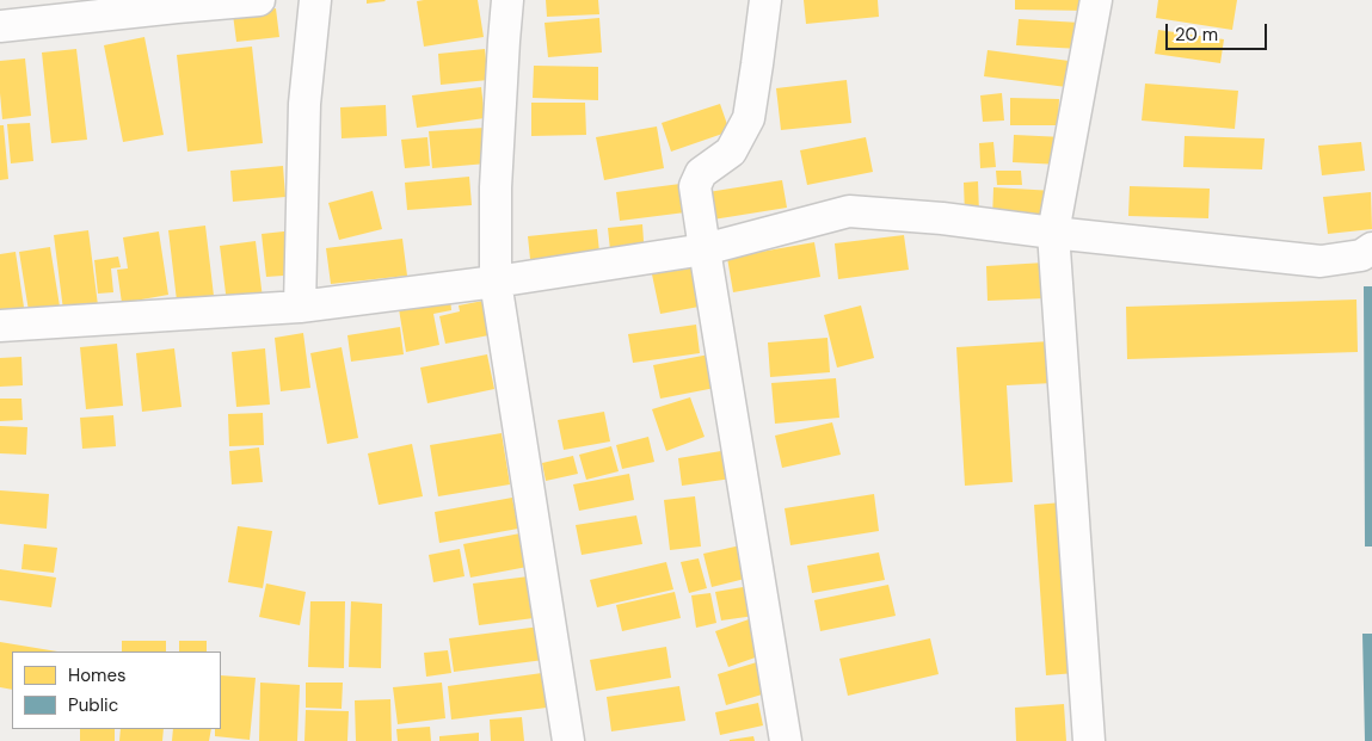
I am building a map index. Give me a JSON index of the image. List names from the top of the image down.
{
  "legend": ["Homes", "Public"],
  "scale_bar": "20 m"
}
